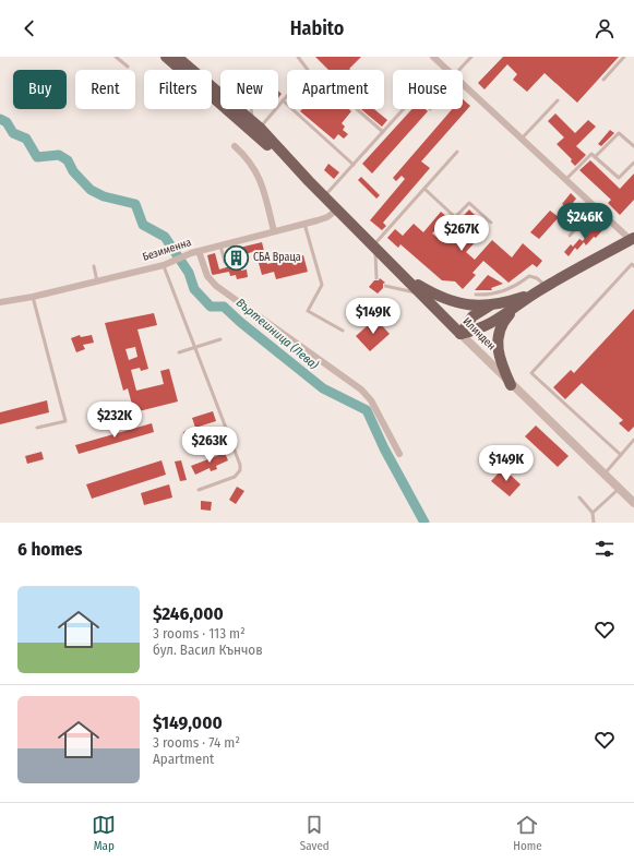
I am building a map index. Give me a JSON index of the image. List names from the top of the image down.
{
  "streets": {
    "main road": ["Илинден"],
    "street": ["Безименна"]
  },
  "crossings": [
    ["Безименна", "Илинден"]
  ],
  "water": ["Въртешница (Лева)"],
  "places": {
    "building": ["СБА Враца"]
  },
  "page": {
    "header": "Habito",
    "chip": [
      "Buy",
      "Rent",
      "Filters",
      "New",
      "Apartment",
      "House"
    ],
    "price": [
      "$246K",
      "$267K",
      "$149K",
      "$232K",
      "$263K",
      "$149K"
    ],
    "heading": "6 homes",
    "list": [
      {
        "name": "$246,000",
        "note": "3 rooms · 113 m² · бул. Васил Кънчов"
      },
      {
        "name": "$149,000",
        "note": "3 rooms · 74 m² · Apartment"
      }
    ],
    "tabs": ["Map", "Saved", "Home"]
  }
}
